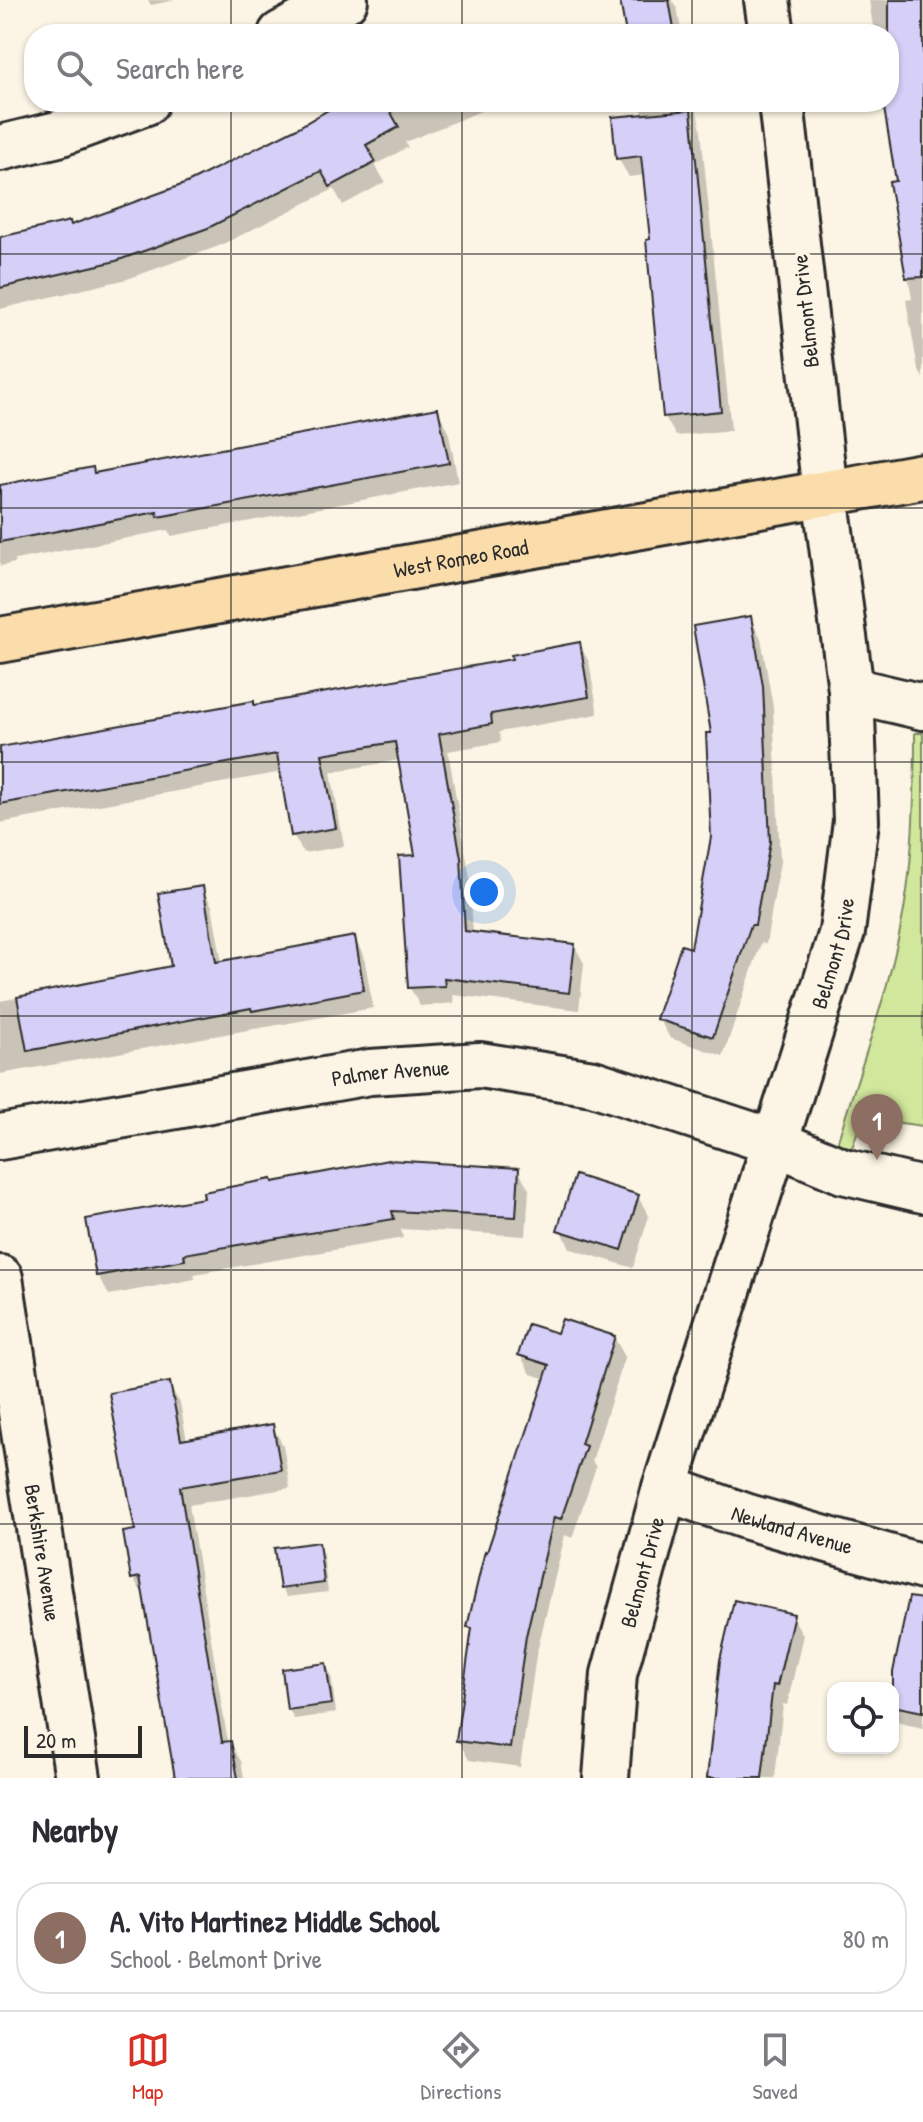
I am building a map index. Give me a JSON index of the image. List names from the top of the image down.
{
  "streets": {
    "main road": ["West Romeo Road"],
    "street": [
      "Belmont Drive",
      "Palmer Avenue",
      "Newland Avenue",
      "Berkshire Avenue"
    ]
  },
  "crossings": [
    ["Belmont Drive", "West Romeo Road"],
    ["Belmont Drive", "Palmer Avenue"],
    ["Belmont Drive", "Newland Avenue"]
  ],
  "scale_bar": "20 m",
  "page": {
    "search": "Search here",
    "pins": "1",
    "scale": "20 m",
    "heading": "Nearby",
    "list": [
      {
        "mark": "1",
        "name": "A. Vito Martinez Middle School",
        "note": "School · Belmont Drive",
        "value": "80 m"
      }
    ],
    "nav": ["Map", "Directions", "Saved"]
  }
}
